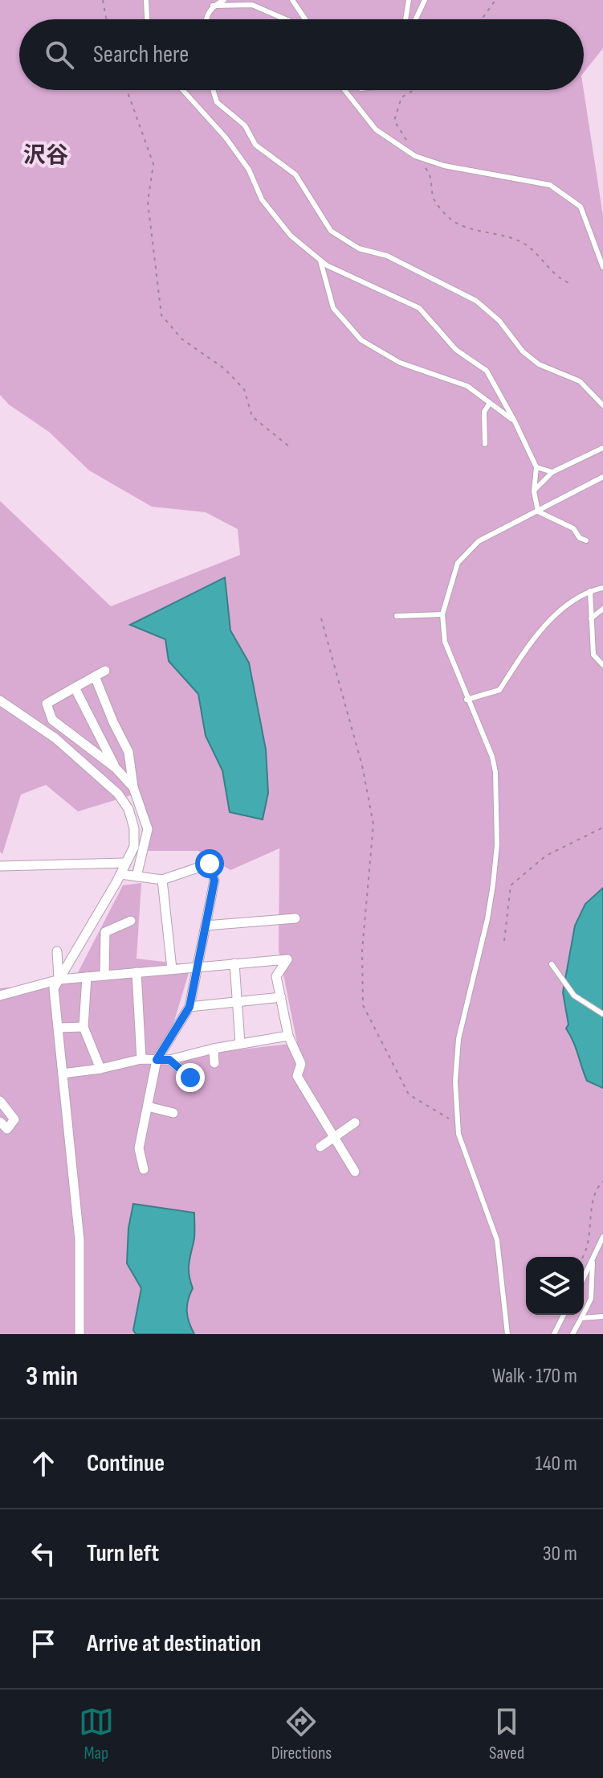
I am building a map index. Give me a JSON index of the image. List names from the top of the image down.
{
  "districts": ["沢谷"],
  "page": {
    "search": "Search here",
    "heading": ["3 min", "Walk · 170 m"],
    "list": [
      ["Continue", "140 m"],
      ["Turn left", "30 m"],
      "Arrive at destination"
    ],
    "nav": ["Map", "Directions", "Saved"]
  }
}
